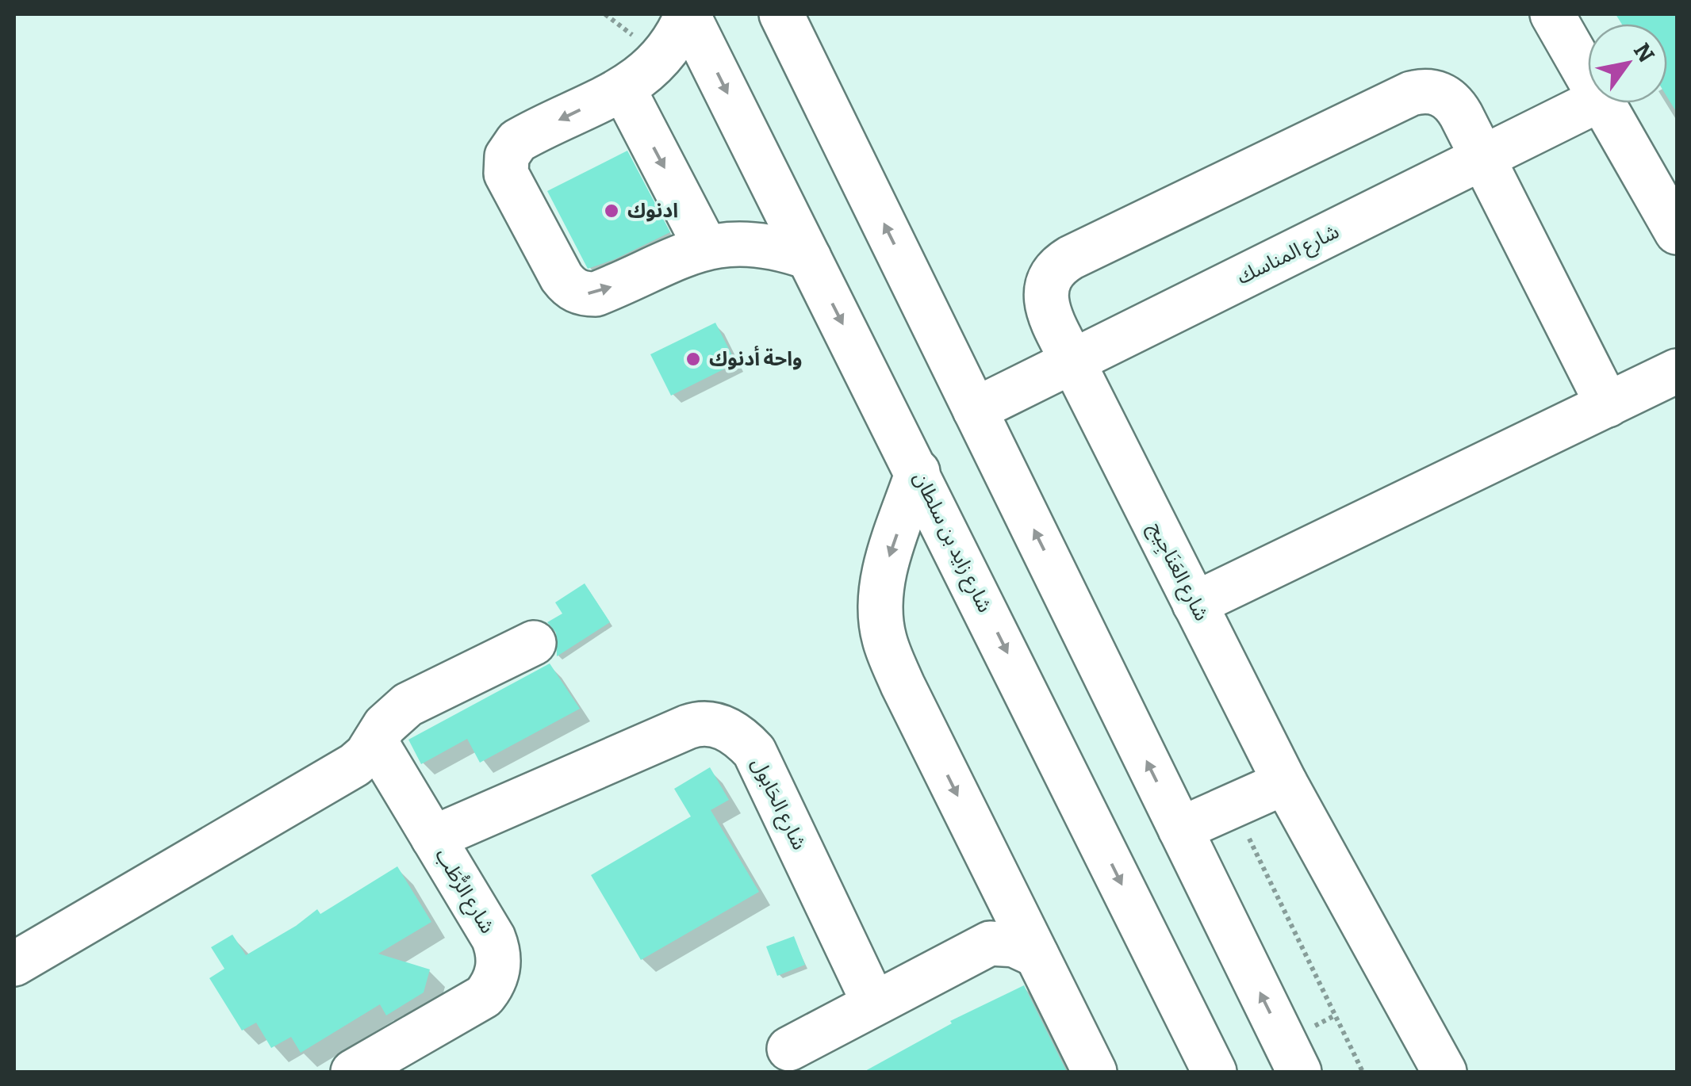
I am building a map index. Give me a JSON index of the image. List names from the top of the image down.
{
  "streets": {
    "street": [
      "شارع المناسك",
      "شارع زايد بن سلطان",
      "شارع العَنَاجِيج",
      "شارع الحَابول",
      "شارع الرُّطَب"
    ]
  },
  "crossings": [
    ["شارع المناسك", "شارع العَنَاجِيج"],
    ["شارع الحَابول", "شارع الرُّطَب"]
  ],
  "places": ["ادنوك", "واحة أدنوك"],
  "north": "top right"
}
